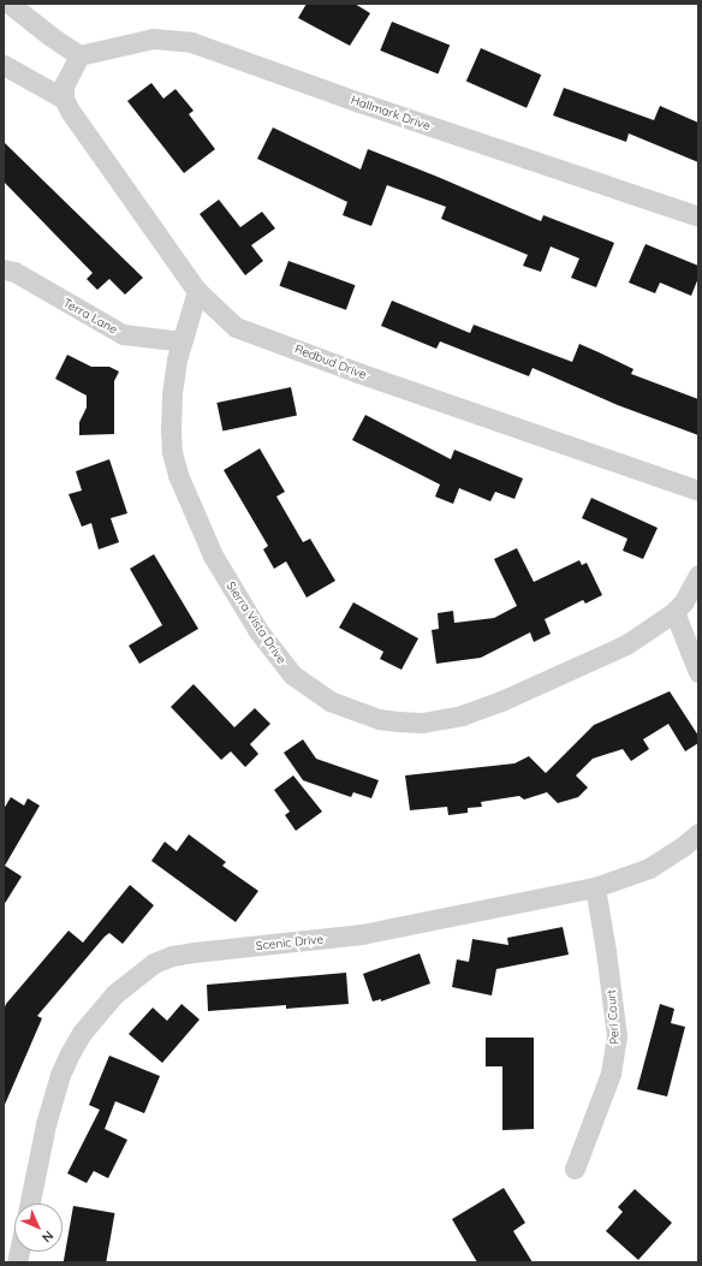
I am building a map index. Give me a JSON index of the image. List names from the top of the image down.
{
  "streets": {
    "street": [
      "Hallmark Drive",
      "Terra Lane",
      "Redbud Drive",
      "Sierra Vista Drive",
      "Scenic Drive",
      "Peri Court"
    ]
  },
  "crossings": [
    ["Terra Lane", "Sierra Vista Drive"],
    ["Redbud Drive", "Sierra Vista Drive"],
    ["Scenic Drive", "Peri Court"]
  ],
  "north": "bottom right"
}
